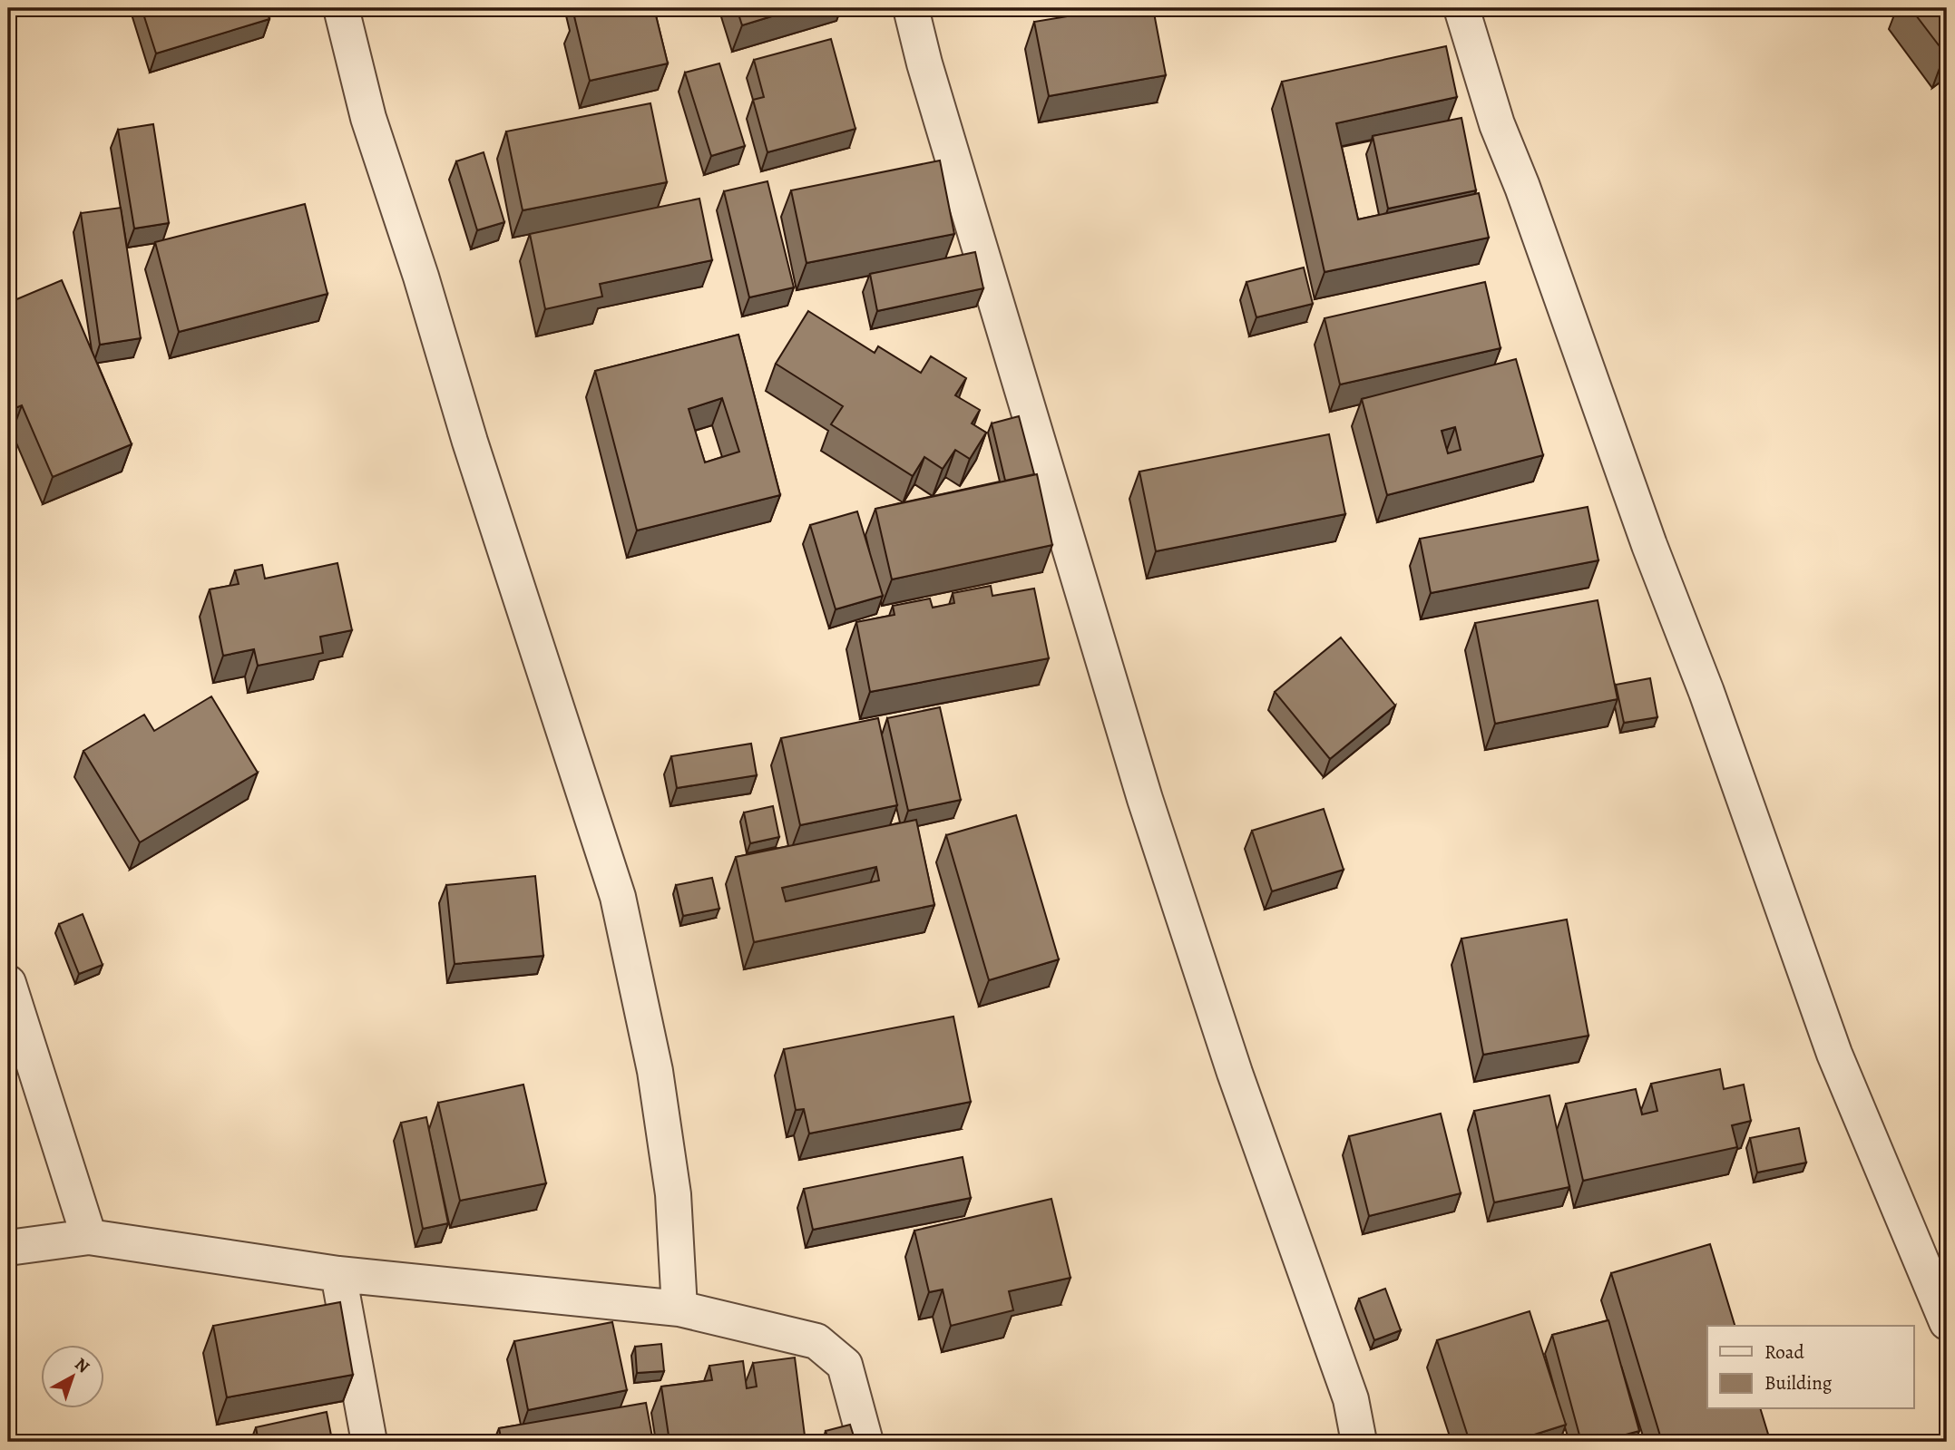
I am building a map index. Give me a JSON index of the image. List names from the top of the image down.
{
  "legend": ["Road", "Building"],
  "north": "top right"
}
